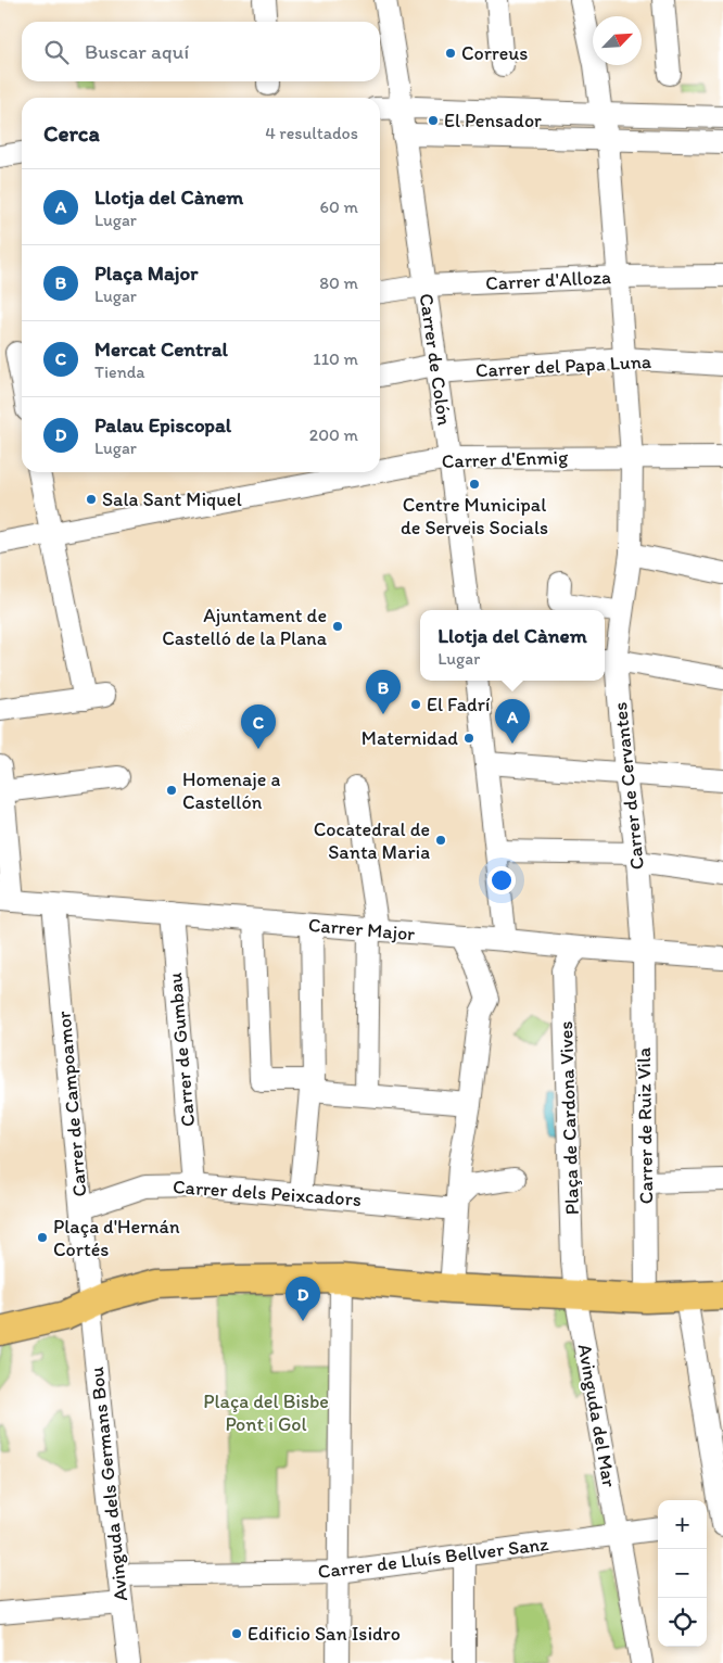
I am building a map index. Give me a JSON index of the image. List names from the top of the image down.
{
  "streets": {
    "street": [
      "Carrer d'Alloza",
      "Carrer de Colón",
      "Carrer del Papa Luna",
      "Carrer d'Enmig",
      "Carrer de Cervantes",
      "Carrer Major",
      "Carrer de Gumbau",
      "Carrer de Campoamor",
      "Plaça de Cardona Vives",
      "Carrer de Ruiz Vila",
      "Carrer dels Peixcadors",
      "Avinguda del Mar",
      "Avinguda dels Germans Bou",
      "Carrer de Lluís Bellver Sanz"
    ]
  },
  "crossings": [
    ["Carrer d'Alloza", "Carrer de Colón"],
    ["Carrer d'Alloza", "Carrer de Cervantes"],
    ["Carrer de Colón", "Carrer del Papa Luna"],
    ["Carrer de Colón", "Carrer d'Enmig"],
    ["Carrer del Papa Luna", "Carrer de Cervantes"],
    ["Carrer d'Enmig", "Carrer de Cervantes"],
    ["Carrer de Cervantes", "Carrer Major"],
    ["Carrer de Cervantes", "Carrer de Ruiz Vila"],
    ["Carrer Major", "Carrer de Gumbau"],
    ["Carrer Major", "Carrer de Campoamor"],
    ["Carrer Major", "Plaça de Cardona Vives"],
    ["Carrer Major", "Carrer de Ruiz Vila"],
    ["Carrer de Gumbau", "Carrer dels Peixcadors"],
    ["Carrer de Campoamor", "Carrer dels Peixcadors"],
    ["Carrer de Campoamor", "Avinguda dels Germans Bou"],
    ["Plaça de Cardona Vives", "Avinguda del Mar"],
    ["Avinguda del Mar", "Carrer de Lluís Bellver Sanz"],
    ["Avinguda dels Germans Bou", "Carrer de Lluís Bellver Sanz"]
  ],
  "parks": ["Plaça del Bisbe Pont i Gol"],
  "places": [
    "Correus",
    "El Pensador",
    "Centre Municipal de Serveis Socials",
    "Sala Sant Miquel",
    "Ajuntament de Castelló de la Plana",
    "El Fadrí",
    "Maternidad",
    "Homenaje a Castellón",
    "Cocatedral de Santa Maria",
    "Plaça d'Hernán Cortés",
    "Edificio San Isidro"
  ],
  "north": "top right",
  "page": {
    "search": "Buscar aquí",
    "heading": ["Cerca", "4 resultados"],
    "list": [
      {
        "mark": "A",
        "name": "Llotja del Cànem",
        "note": "Lugar",
        "value": "60 m"
      },
      {
        "mark": "B",
        "name": "Plaça Major",
        "note": "Lugar",
        "value": "80 m"
      },
      {
        "mark": "C",
        "name": "Mercat Central",
        "note": "Tienda",
        "value": "110 m"
      },
      {
        "mark": "D",
        "name": "Palau Episcopal",
        "note": "Lugar",
        "value": "200 m"
      }
    ],
    "popup": ["Llotja del Cànem", "Lugar"],
    "pins": [
      "B",
      "A",
      "C",
      "D"
    ],
    "map_buttons": ["+", "−"]
  }
}
